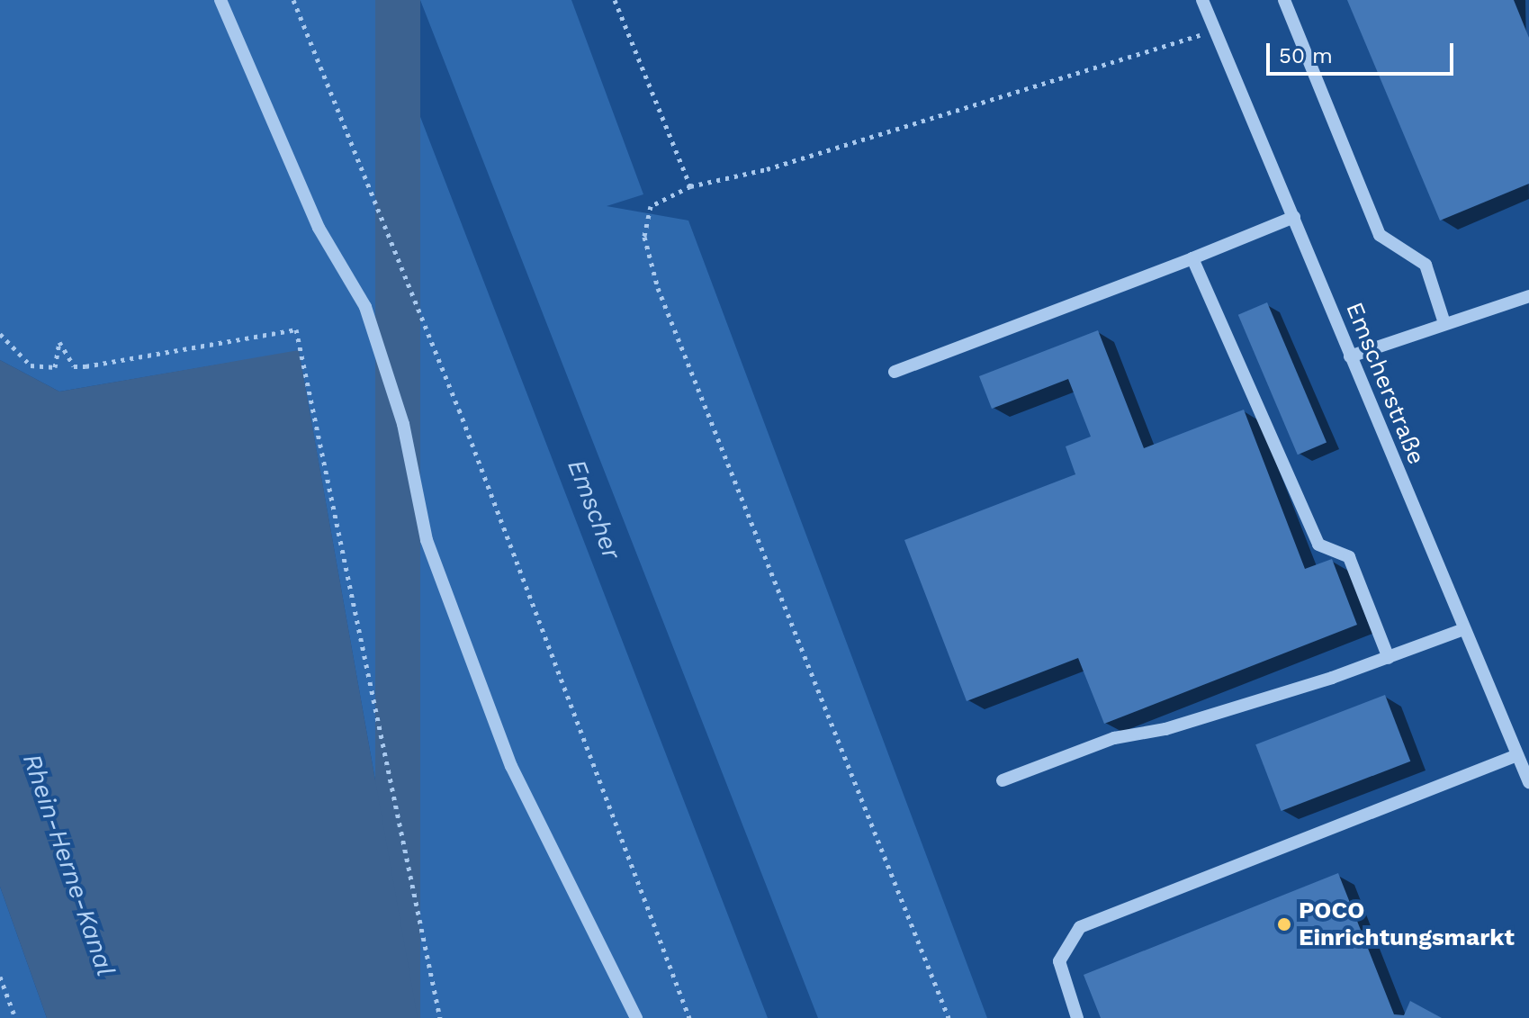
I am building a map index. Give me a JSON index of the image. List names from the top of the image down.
{
  "streets": {
    "street": ["Emscherstraße"]
  },
  "water": ["Emscher", "Rhein-Herne-Kanal"],
  "places": ["POCO Einrichtungsmarkt"],
  "scale_bar": "50 m"
}
